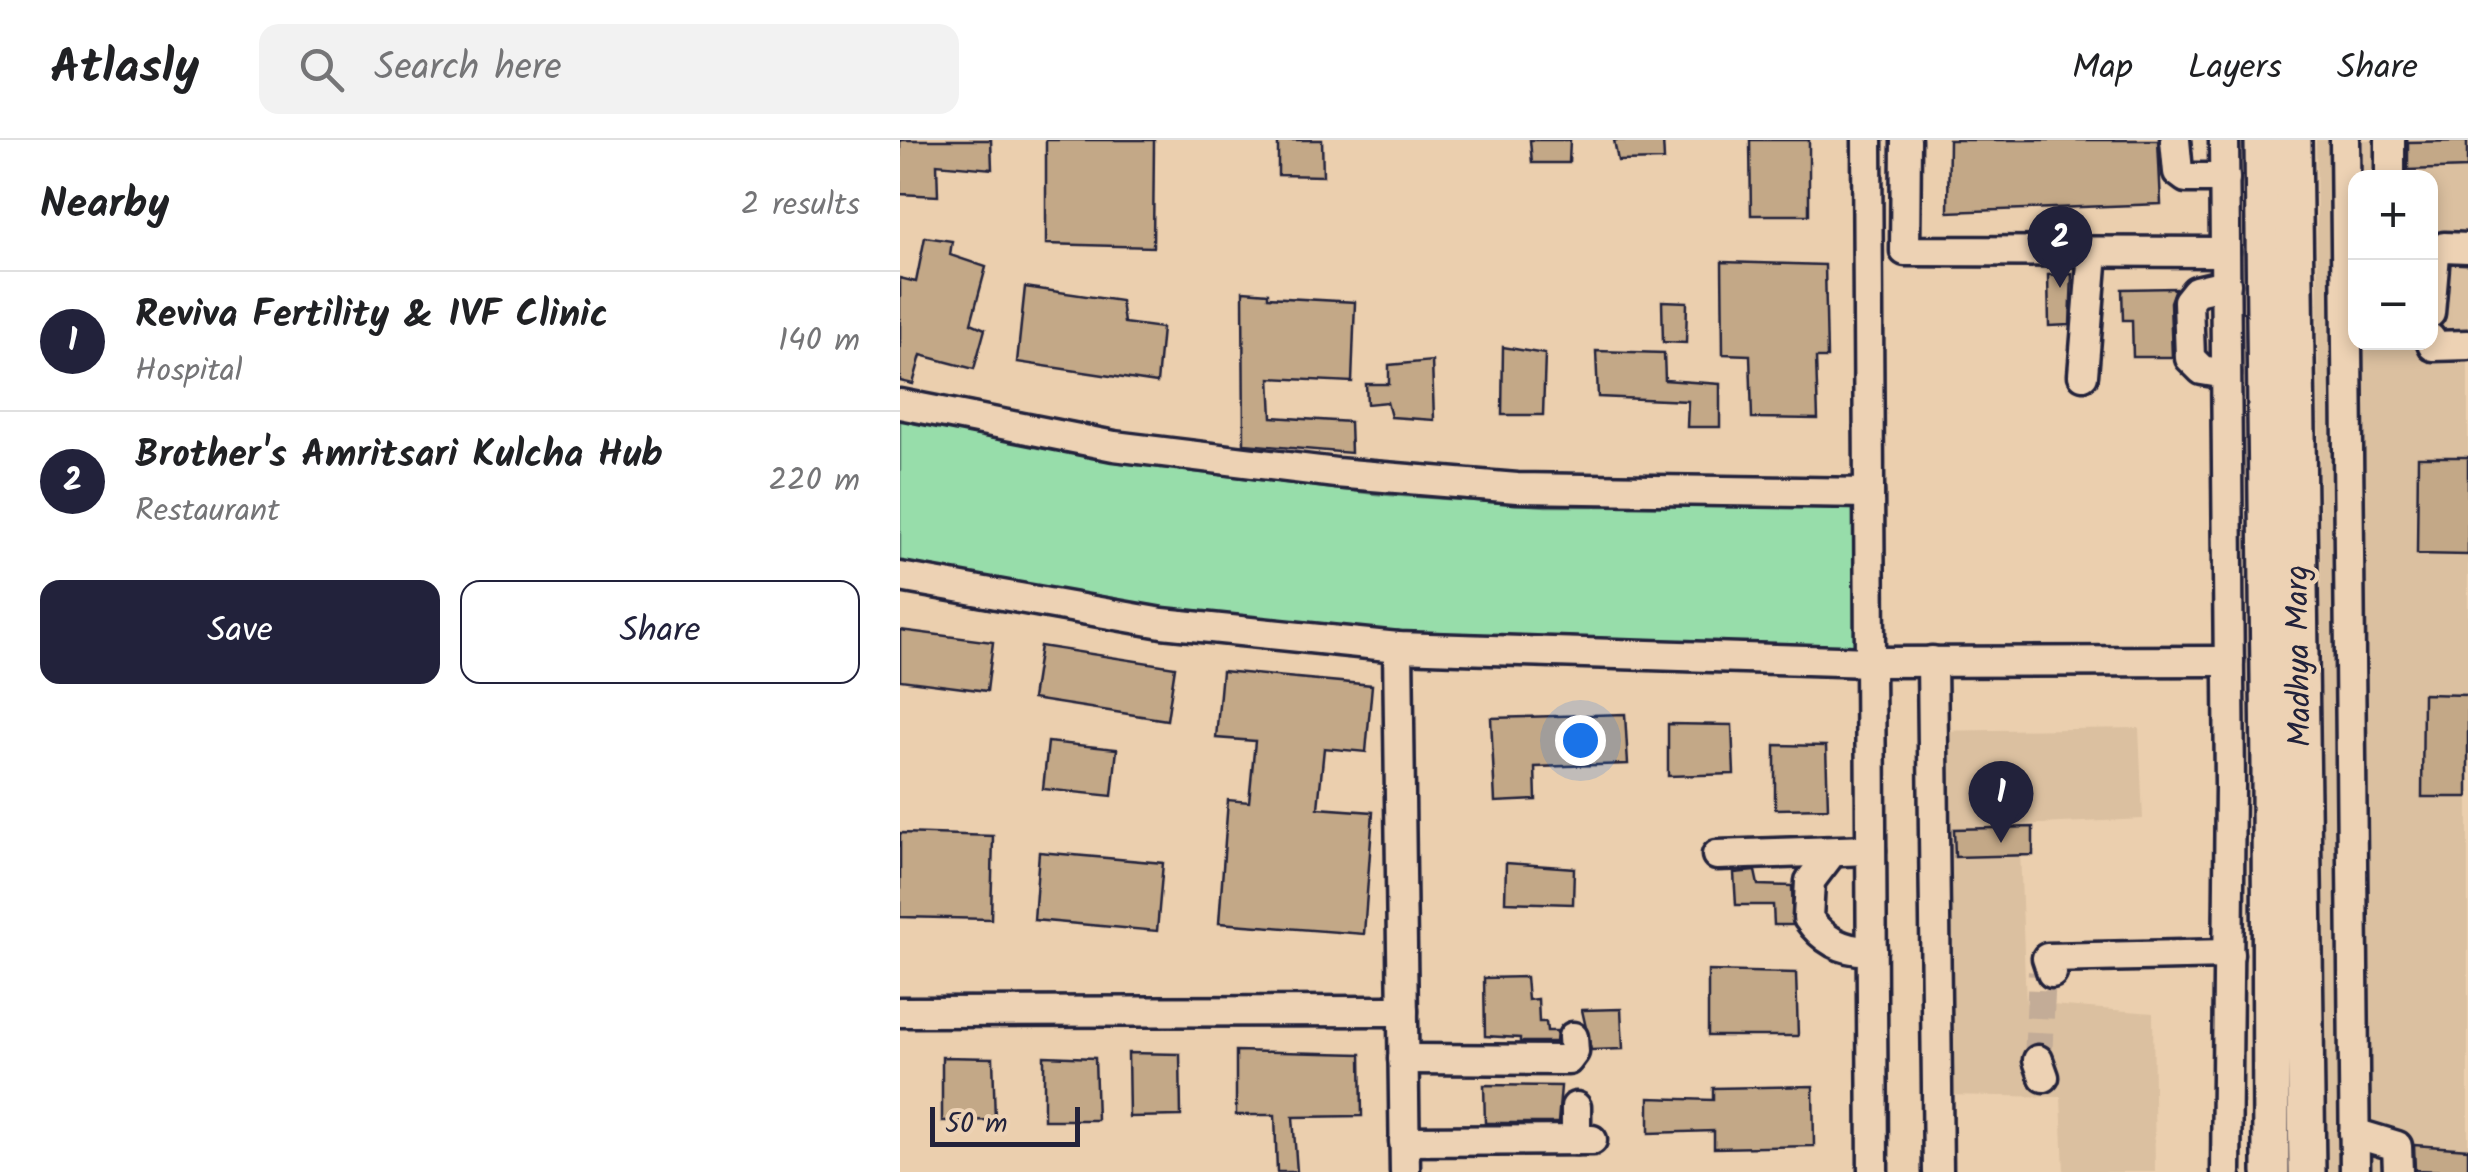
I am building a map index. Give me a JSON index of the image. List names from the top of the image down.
{
  "streets": {
    "main road": ["Madhya Marg"]
  },
  "scale_bar": "50 m",
  "page": {
    "header": "Atlasly",
    "search": "Search here",
    "nav": ["Map", "Layers", "Share"],
    "heading": ["Nearby", "2 results"],
    "map_buttons": ["+", "−"],
    "pins": ["2", "1"],
    "list": [
      {
        "mark": "1",
        "name": "Reviva Fertility & IVF Clinic",
        "note": "Hospital",
        "value": "140 m"
      },
      {
        "mark": "2",
        "name": "Brother's Amritsari Kulcha Hub",
        "note": "Restaurant",
        "value": "220 m"
      }
    ],
    "buttons": ["Save", "Share"],
    "scale": "50 m"
  }
}
